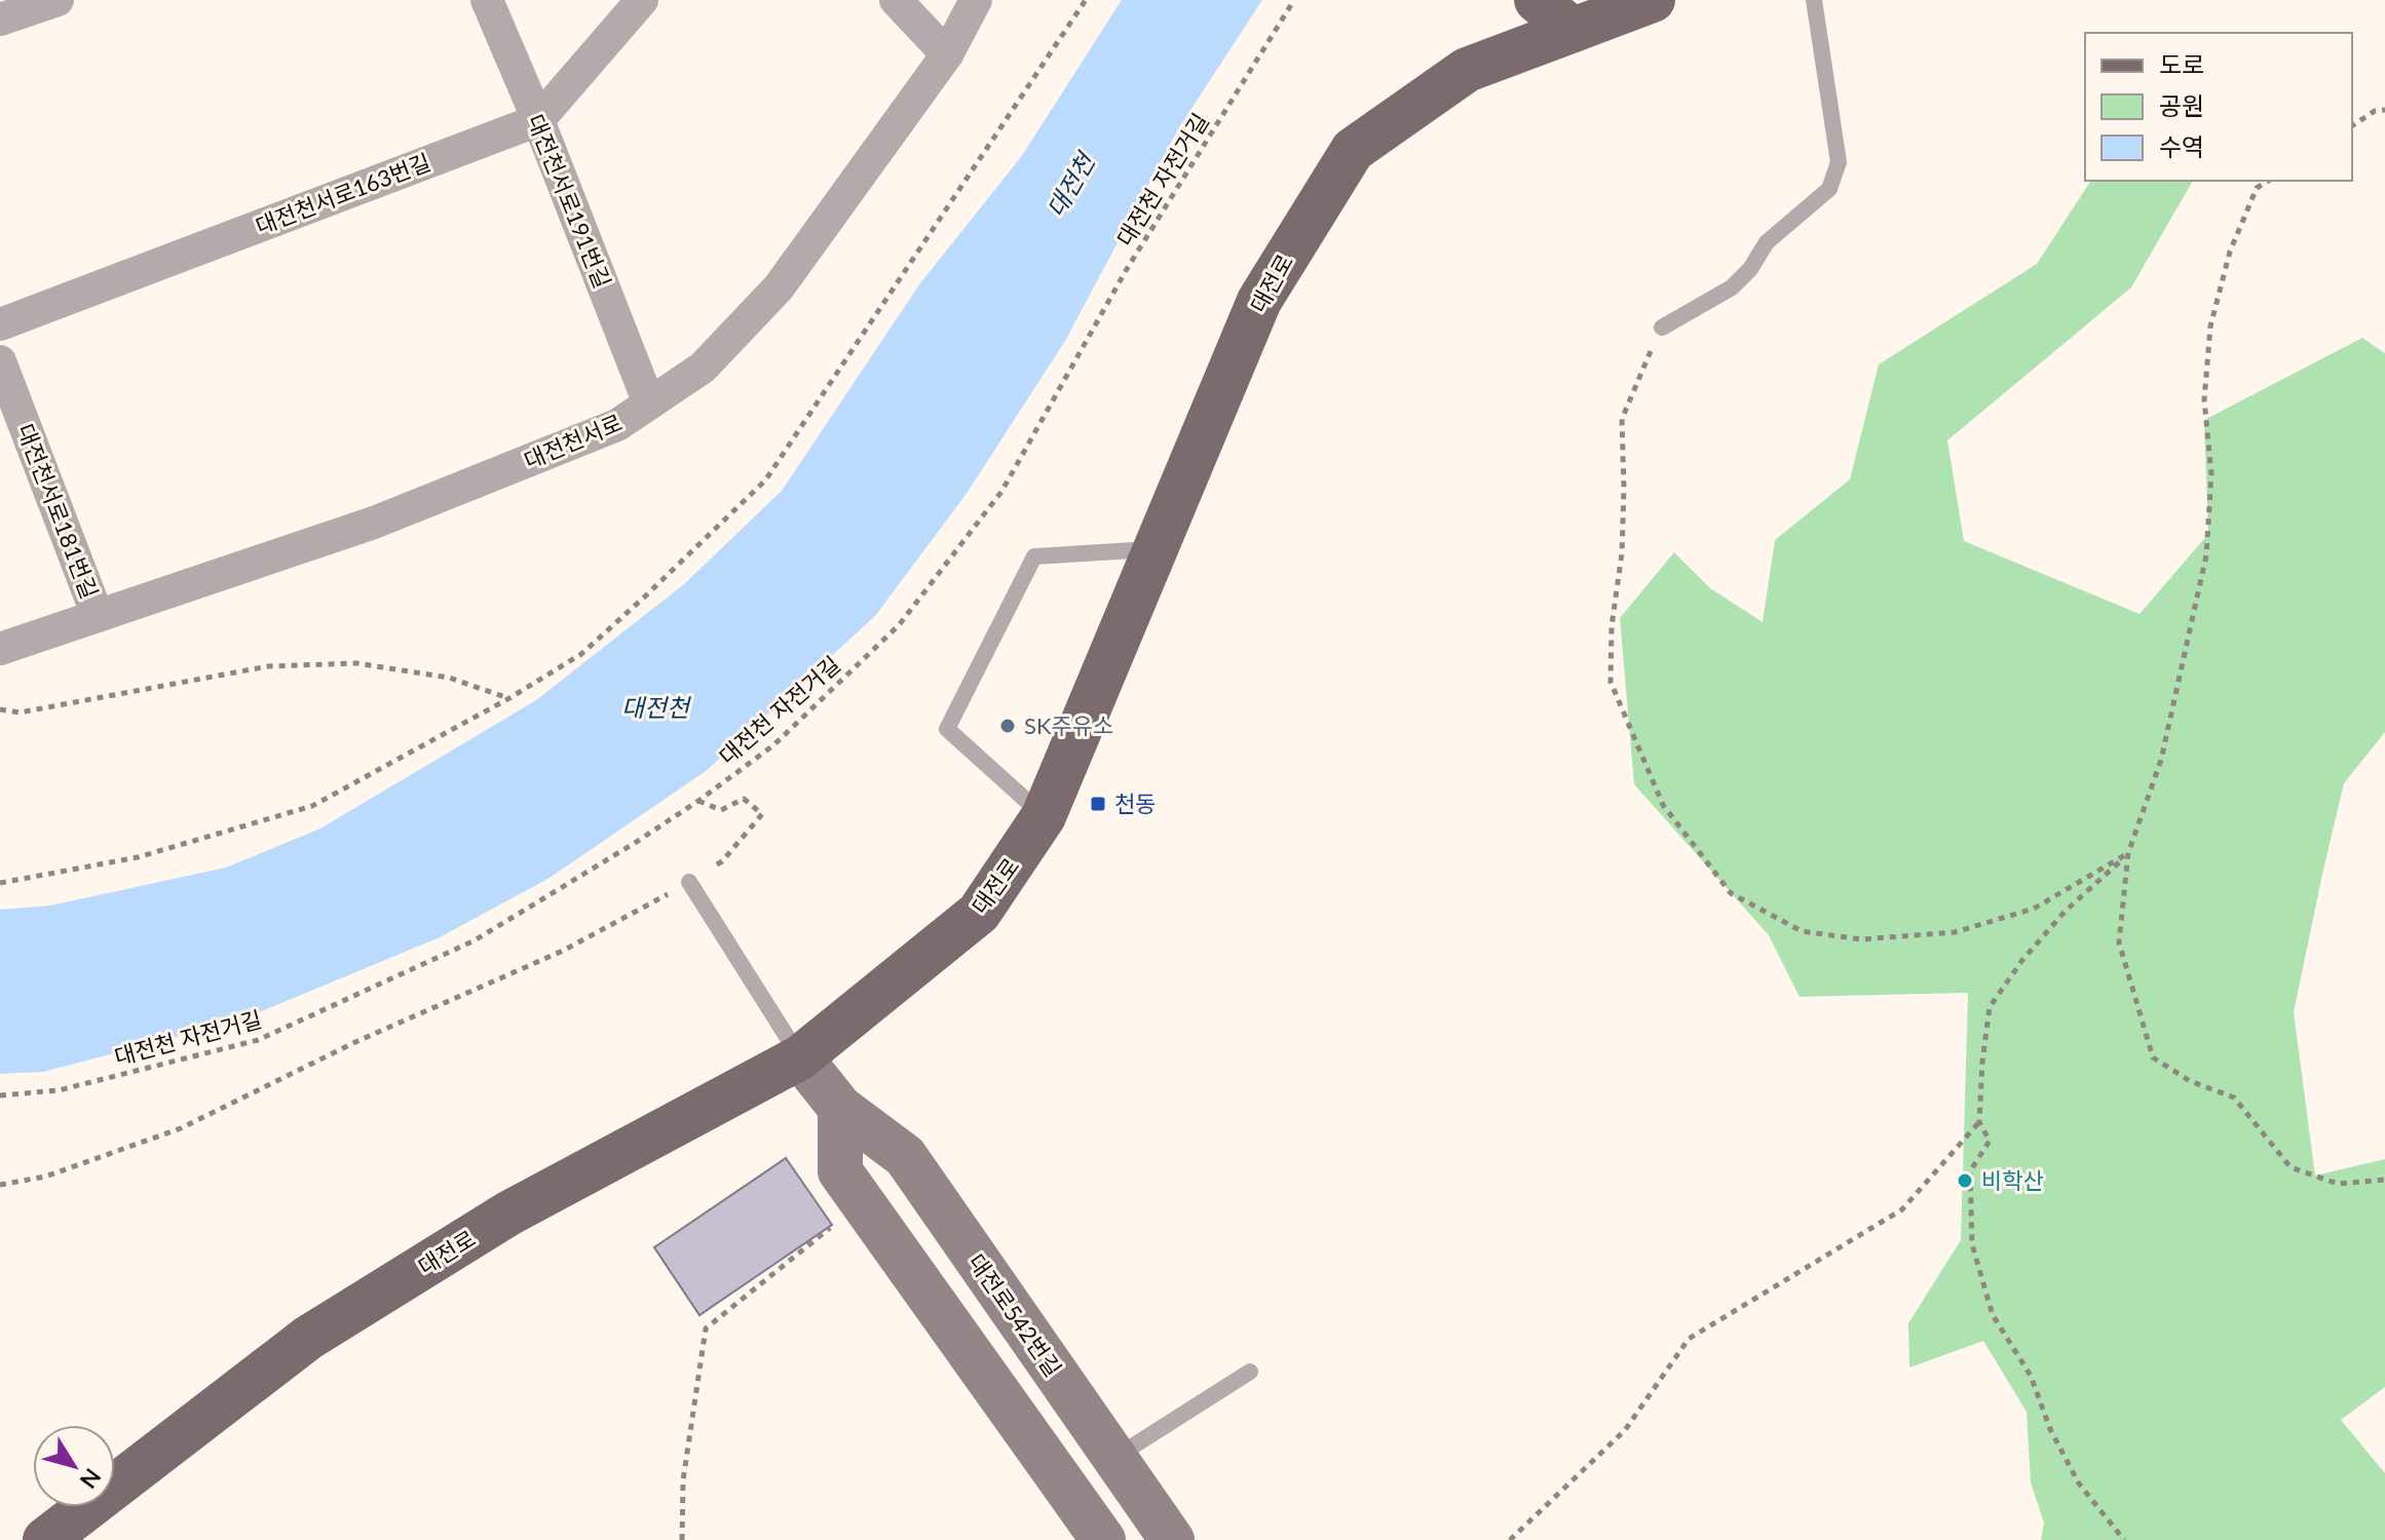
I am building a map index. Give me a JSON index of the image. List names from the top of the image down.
{
  "streets": {
    "main road": ["대전로", "대전로542번길"],
    "street": [
      "대전천서로163번길",
      "대전천서로191번길",
      "대전천서로",
      "대전천서로181번길"
    ],
    "path": ["대전천 자전거길"]
  },
  "crossings": [
    ["대전천서로163번길", "대전천서로191번길"],
    ["대전천서로191번길", "대전천서로"],
    ["대전로", "대전로542번길"],
    ["대전천서로", "대전천서로181번길"]
  ],
  "water": ["대전천"],
  "places": {
    "other": ["SK주유소", "비학산"],
    "transit": ["천동"]
  },
  "legend": ["도로", "공원", "수역"],
  "north": "bottom right"
}
